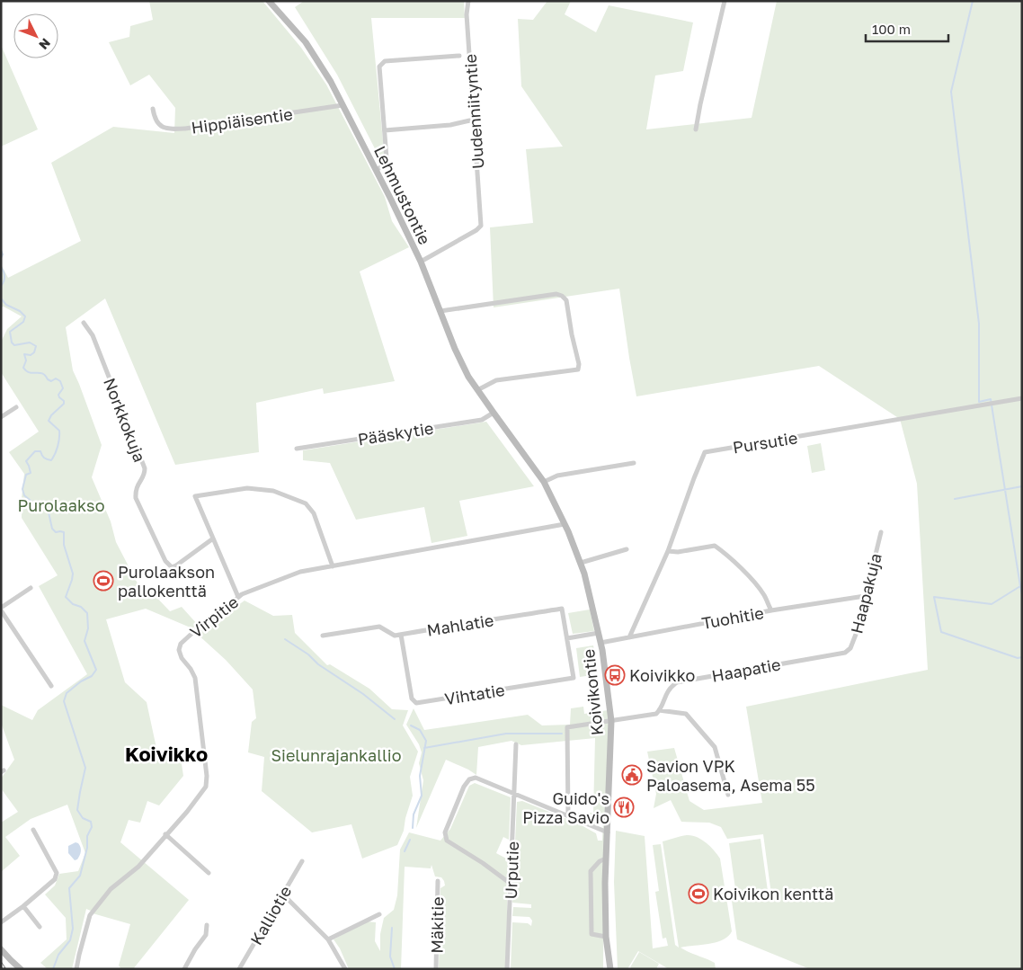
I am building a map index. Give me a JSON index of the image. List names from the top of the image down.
{
  "streets": {
    "main road": ["Lehmustontie", "Koivikontie"],
    "street": [
      "Uudenniityntie",
      "Hippiäisentie",
      "Norkkokuja",
      "Pääskytie",
      "Pursutie",
      "Haapakuja",
      "Virpitie",
      "Tuohitie",
      "Mahlatie",
      "Haapatie",
      "Vihtatie",
      "Urputie",
      "Kalliotie",
      "Mäkitie"
    ]
  },
  "crossings": [
    ["Uudenniityntie", "Lehmustontie"],
    ["Hippiäisentie", "Lehmustontie"],
    ["Lehmustontie", "Pääskytie"],
    ["Lehmustontie", "Koivikontie"],
    ["Pääskytie", "Koivikontie"],
    ["Pursutie", "Tuohitie"],
    ["Haapakuja", "Tuohitie"],
    ["Haapakuja", "Haapatie"],
    ["Virpitie", "Koivikontie"],
    ["Tuohitie", "Koivikontie"],
    ["Mahlatie", "Vihtatie"]
  ],
  "districts": ["Koivikko"],
  "parks": ["Purolaakso", "Sielunrajankallio"],
  "places": {
    "sports": ["Purolaakson pallokenttä", "Koivikon kenttä"],
    "bus stop": ["Koivikko"],
    "public building": ["Savion VPK Paloasema, Asema 55"],
    "restaurant": ["Guido's Pizza Savio"]
  },
  "scale_bar": "100 m",
  "north": "bottom right"
}
